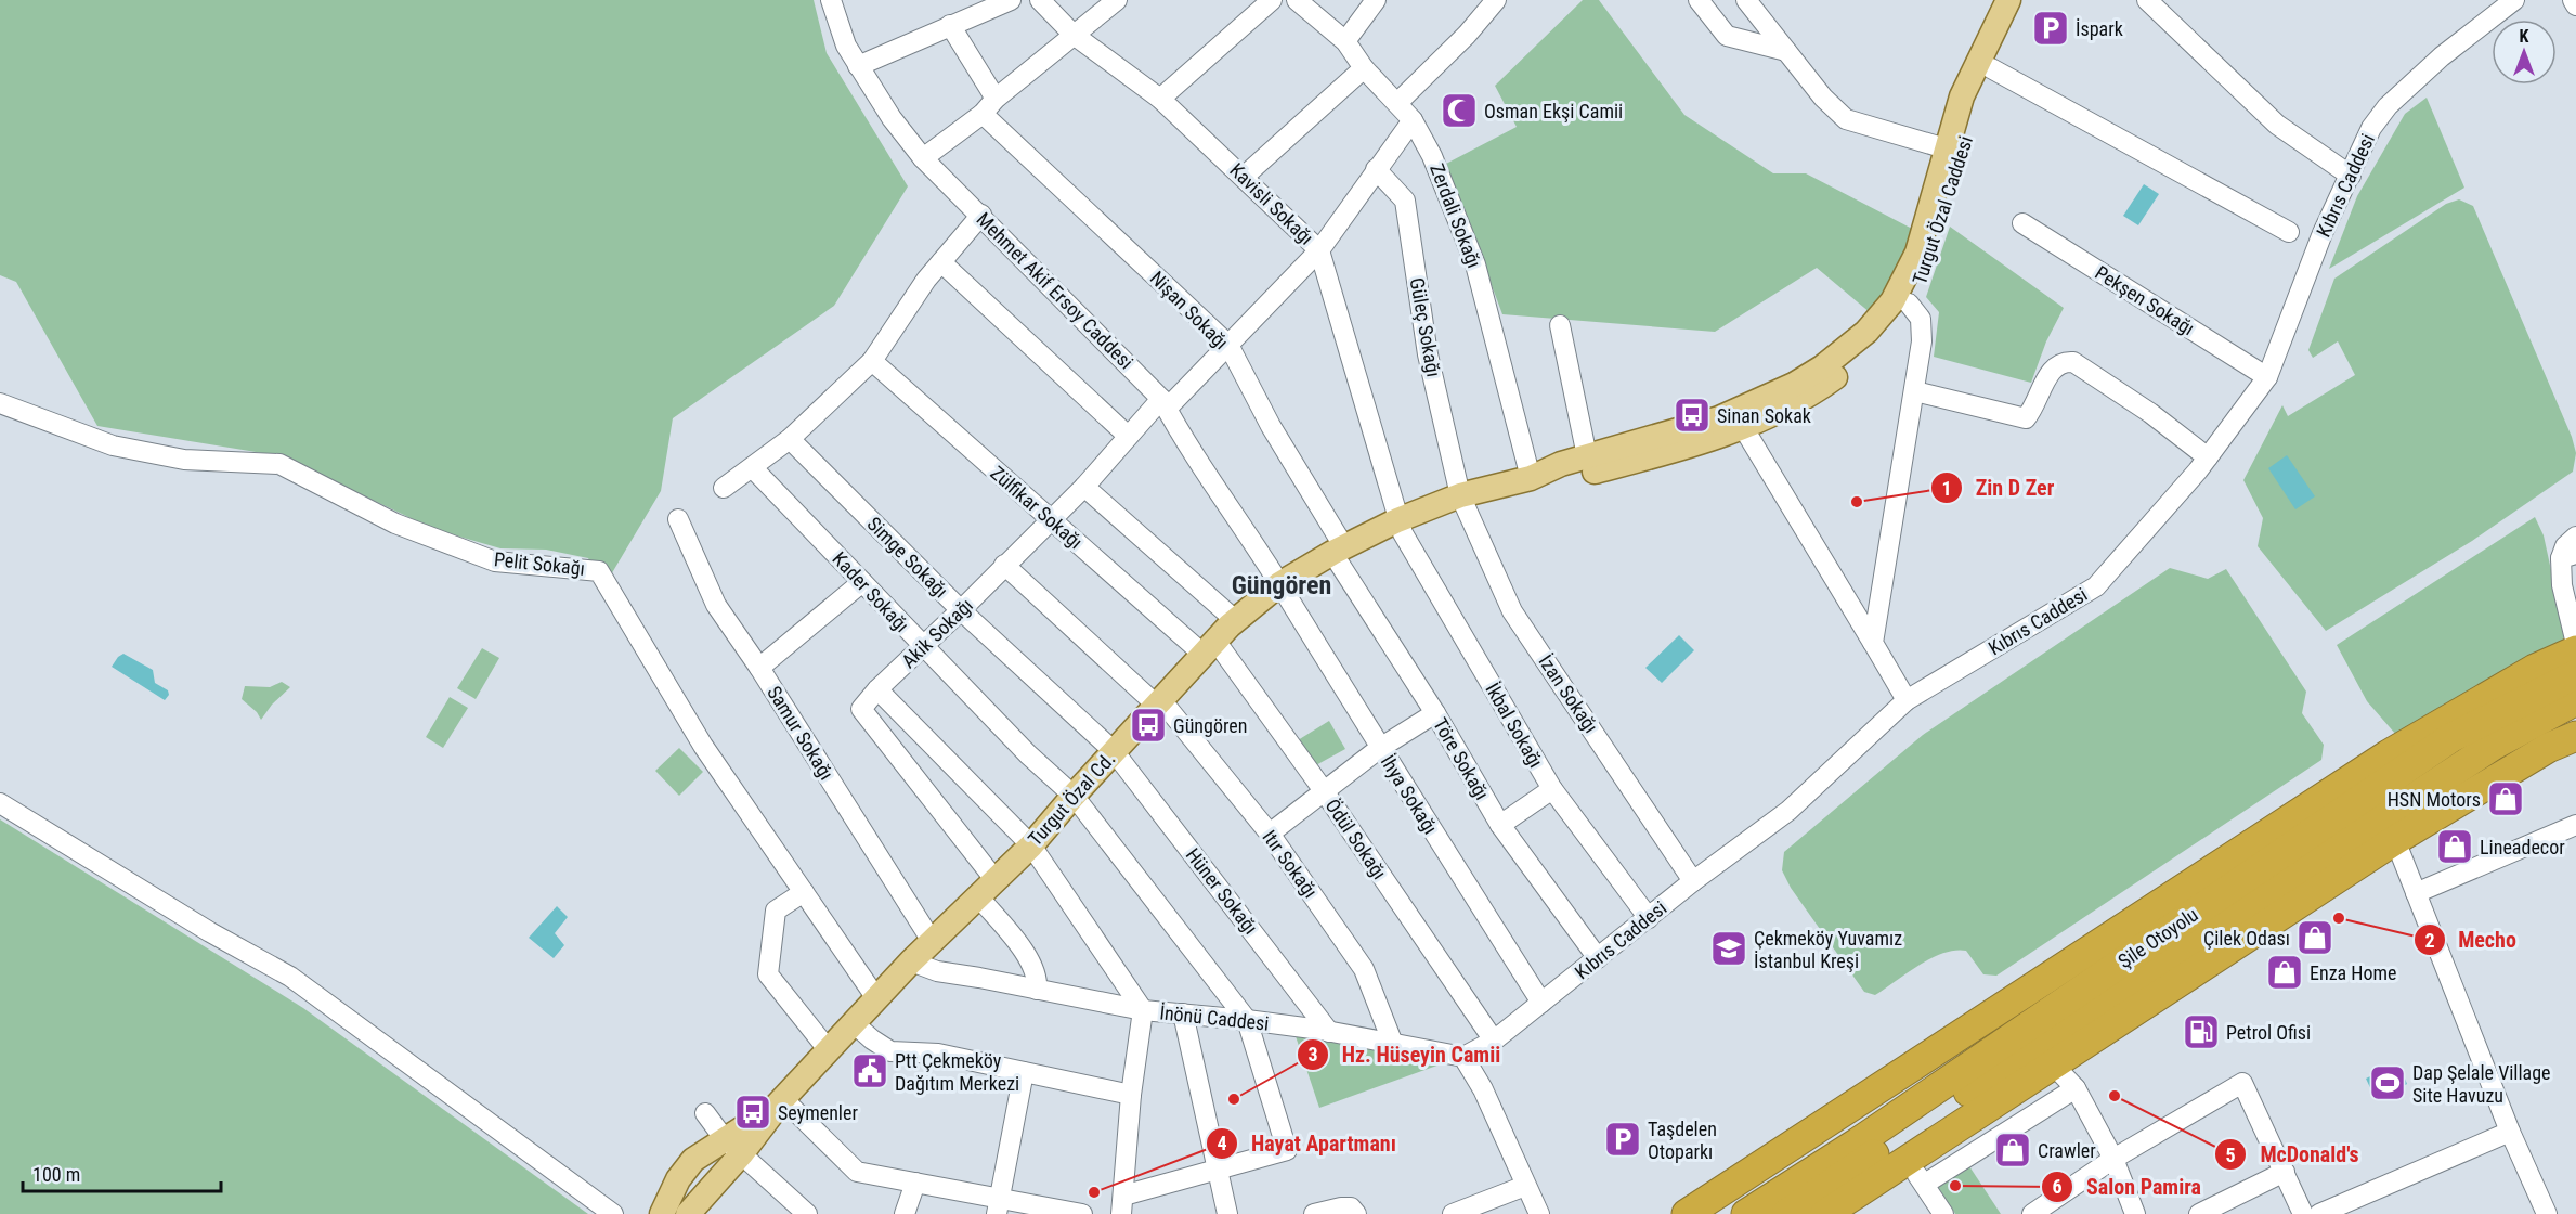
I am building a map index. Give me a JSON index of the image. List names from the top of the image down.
{
  "streets": {
    "highway": ["Şile Otoyolu"],
    "main road": ["Turgut Özal Caddesi", "Turgut Özal Cd."],
    "street": [
      "Kıbrıs Caddesi",
      "Kavisli Sokağı",
      "Zerdali Sokağı",
      "Mehmet Akif Ersoy Caddesi",
      "Pekşen Sokağı",
      "Nişan Sokağı",
      "Güleç Sokağı",
      "Zülfikar Sokağı",
      "Simge Sokağı",
      "Pelit Sokağı",
      "Kader Sokağı",
      "Akik Sokağı",
      "İzan Sokağı",
      "İkbal Sokağı",
      "Samur Sokağı",
      "Töre Sokağı",
      "İhya Sokağı",
      "Ödül Sokağı",
      "Itır Sokağı",
      "Hüner Sokağı",
      "İnönü Caddesi"
    ]
  },
  "crossings": [
    ["Kıbrıs Caddesi", "Pekşen Sokağı"],
    ["Kıbrıs Caddesi", "İzan Sokağı"],
    ["Kıbrıs Caddesi", "İkbal Sokağı"],
    ["Kıbrıs Caddesi", "Töre Sokağı"],
    ["Kıbrıs Caddesi", "İhya Sokağı"],
    ["Kıbrıs Caddesi", "Ödül Sokağı"],
    ["Kıbrıs Caddesi", "İnönü Caddesi"],
    ["Kavisli Sokağı", "Akik Sokağı"],
    ["Kavisli Sokağı", "İkbal Sokağı"],
    ["Kavisli Sokağı", "Turgut Özal Cd."],
    ["Turgut Özal Caddesi", "Zerdali Sokağı"],
    ["Turgut Özal Caddesi", "Turgut Özal Cd."],
    ["Zerdali Sokağı", "Akik Sokağı"],
    ["Zerdali Sokağı", "Turgut Özal Cd."],
    ["Mehmet Akif Ersoy Caddesi", "Akik Sokağı"],
    ["Mehmet Akif Ersoy Caddesi", "İhya Sokağı"],
    ["Mehmet Akif Ersoy Caddesi", "Turgut Özal Cd."],
    ["Nişan Sokağı", "Akik Sokağı"],
    ["Nişan Sokağı", "Töre Sokağı"],
    ["Nişan Sokağı", "Turgut Özal Cd."],
    ["Güleç Sokağı", "Akik Sokağı"],
    ["Güleç Sokağı", "İzan Sokağı"],
    ["Güleç Sokağı", "Turgut Özal Cd."],
    ["Zülfikar Sokağı", "Akik Sokağı"],
    ["Zülfikar Sokağı", "Turgut Özal Cd."],
    ["Zülfikar Sokağı", "Ödül Sokağı"],
    ["Simge Sokağı", "Akik Sokağı"],
    ["Simge Sokağı", "Turgut Özal Cd."],
    ["Simge Sokağı", "Hüner Sokağı"],
    ["Pelit Sokağı", "Turgut Özal Cd."],
    ["Kader Sokağı", "Akik Sokağı"],
    ["Kader Sokağı", "Turgut Özal Cd."],
    ["Kader Sokağı", "İnönü Caddesi"],
    ["Akik Sokağı", "Turgut Özal Cd."],
    ["Akik Sokağı", "Itır Sokağı"],
    ["İzan Sokağı", "Turgut Özal Cd."],
    ["İkbal Sokağı", "Turgut Özal Cd."],
    ["Samur Sokağı", "Turgut Özal Cd."],
    ["Töre Sokağı", "Turgut Özal Cd."],
    ["İhya Sokağı", "Turgut Özal Cd."],
    ["Turgut Özal Cd.", "Ödül Sokağı"],
    ["Turgut Özal Cd.", "Itır Sokağı"],
    ["Turgut Özal Cd.", "Hüner Sokağı"],
    ["Turgut Özal Cd.", "İnönü Caddesi"],
    ["Itır Sokağı", "İnönü Caddesi"],
    ["Hüner Sokağı", "İnönü Caddesi"]
  ],
  "districts": ["Güngören"],
  "places": {
    "parking": ["İspark", "Taşdelen Otoparkı"],
    "mosque": ["Osman Ekşi Camii"],
    "bus stop": ["Sinan Sokak", "Güngören", "Seymenler"],
    "other": [
      "Zin D Zer",
      "Mecho",
      "McDonald's",
      "Hz. Hüseyin Camii",
      "Salon Pamira",
      "Hayat Apartmanı"
    ],
    "shop": [
      "HSN Motors",
      "Lineadecor",
      "Çilek Odası",
      "Enza Home",
      "Crawler"
    ],
    "school or university": ["Çekmeköy Yuvamız İstanbul Kreşi"],
    "fuel station": ["Petrol Ofisi"],
    "public building": ["Ptt Çekmeköy Dağıtım Merkezi"],
    "sports": ["Dap Şelale Village Site Havuzu"]
  },
  "scale_bar": "100 m",
  "north": "top"
}
